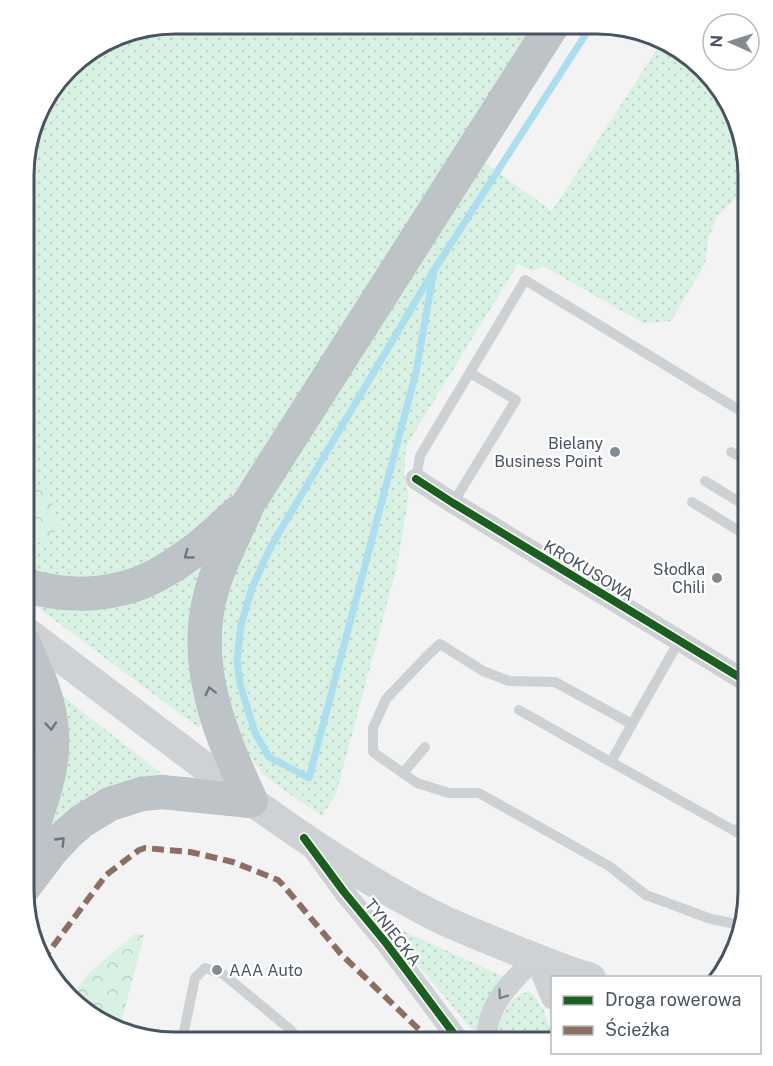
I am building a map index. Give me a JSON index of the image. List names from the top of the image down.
{
  "streets": {
    "street": ["KROKUSOWA", "TYNIECKA"]
  },
  "places": ["Bielany Business Point", "Słodka Chili", "AAA Auto"],
  "legend": ["Droga rowerowa", "Ścieżka"],
  "north": "left"
}
